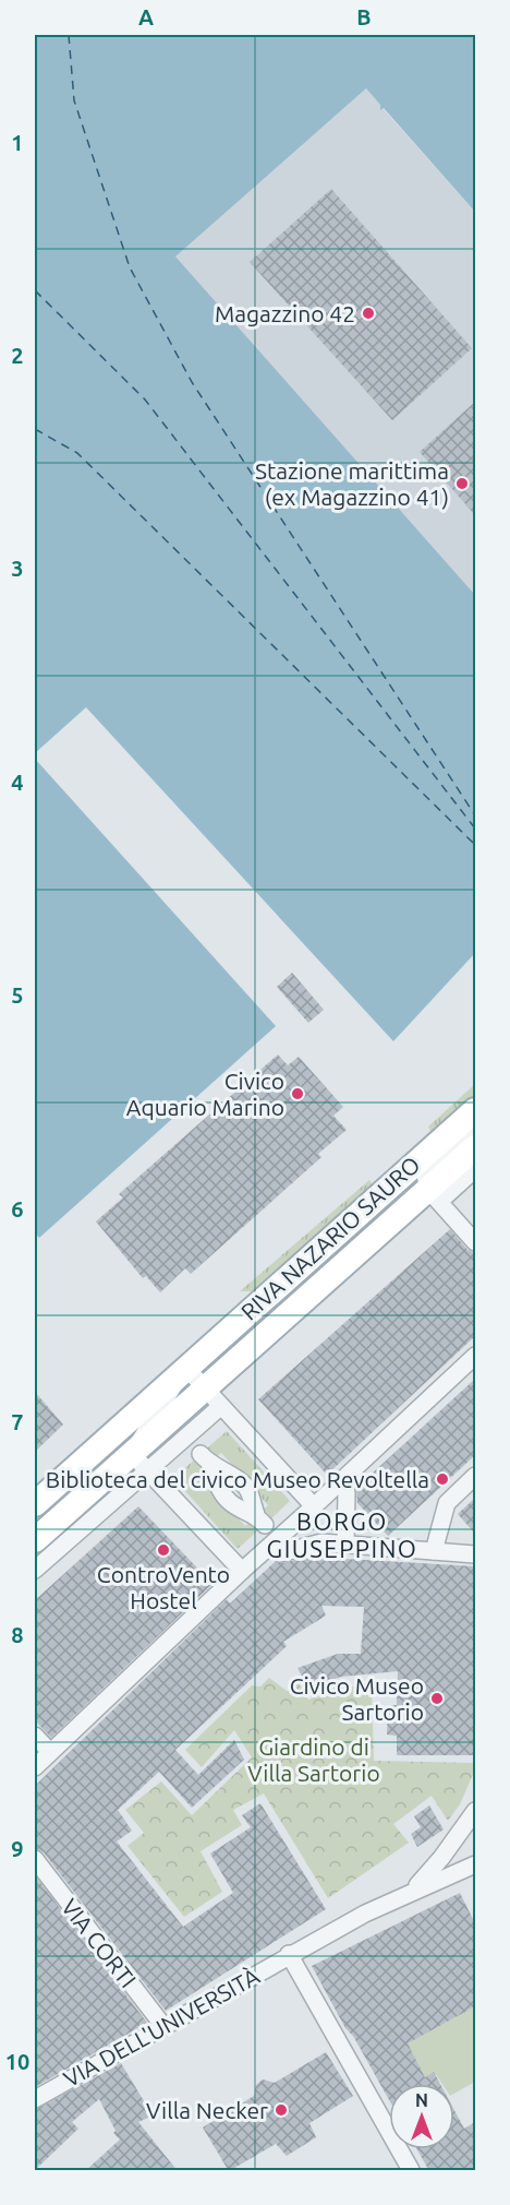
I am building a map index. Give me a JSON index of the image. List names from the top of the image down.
{
  "streets": {
    "main road": ["RIVA NAZARIO SAURO"],
    "street": ["VIA CORTI", "VIA DELL'UNIVERSITÀ"]
  },
  "crossings": [
    ["VIA CORTI", "VIA DELL'UNIVERSITÀ"]
  ],
  "districts": ["BORGO GIUSEPPINO"],
  "parks": ["Giardino di Villa Sartorio"],
  "places": [
    "Magazzino 42",
    "Stazione marittima (ex Magazzino 41)",
    "Civico Aquario Marino",
    "Biblioteca del civico Museo Revoltella",
    "ControVento Hostel",
    "Civico Museo Sartorio",
    "Villa Necker"
  ],
  "north": "top",
  "grid": {
    "columns": ["A", "B"],
    "rows": [
      "1",
      "2",
      "3",
      "4",
      "5",
      "6",
      "7",
      "8",
      "9",
      "10"
    ]
  }
}
